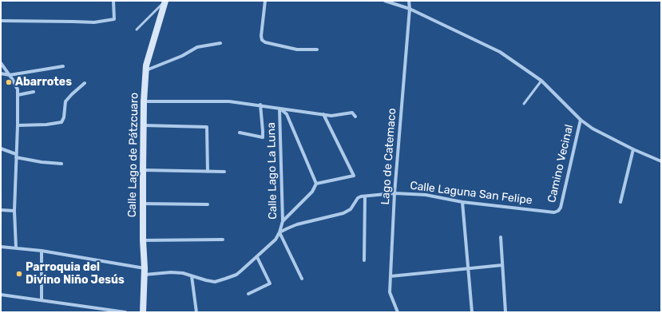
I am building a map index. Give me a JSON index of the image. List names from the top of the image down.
{
  "streets": {
    "street": [
      "Calle Lago de Pátzcuaro",
      "Lago de Catemaco",
      "Camino Vecinal",
      "Calle Lago La Luna",
      "Calle Laguna San Felipe"
    ]
  },
  "crossings": [
    ["Calle Lago de Pátzcuaro", "Calle Laguna San Felipe"],
    ["Lago de Catemaco", "Calle Laguna San Felipe"],
    ["Camino Vecinal", "Calle Laguna San Felipe"],
    ["Calle Lago La Luna", "Calle Laguna San Felipe"]
  ],
  "places": ["Abarrotes", "Parroquia del Divino Niño Jesús"]
}
